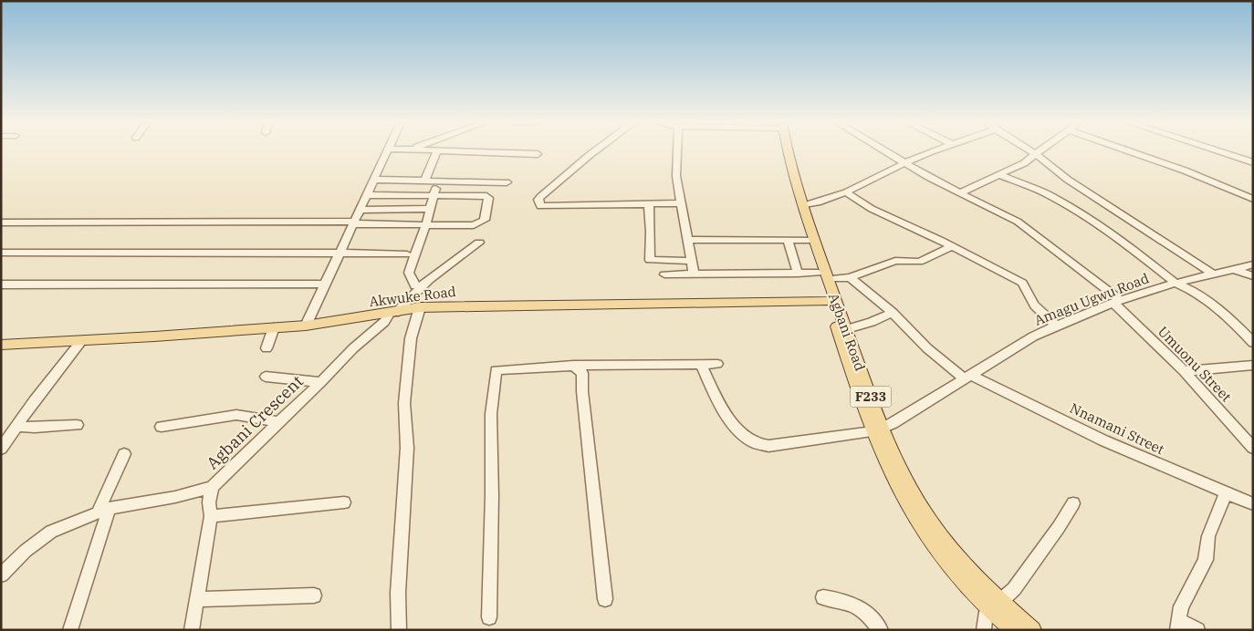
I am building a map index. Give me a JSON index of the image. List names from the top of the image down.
{
  "streets": {
    "main road": ["Akwuke Road", "Agbani Road", "F233"],
    "street": [
      "Amagu Ugwu Road",
      "Umuonu Street",
      "Agbani Crescent",
      "Nnamani Street"
    ]
  },
  "crossings": [
    ["Akwuke Road", "Agbani Road"],
    ["Akwuke Road", "Agbani Crescent"],
    ["Amagu Ugwu Road", "Agbani Road"],
    ["Amagu Ugwu Road", "Umuonu Street"],
    ["Amagu Ugwu Road", "Nnamani Street"]
  ]
}
